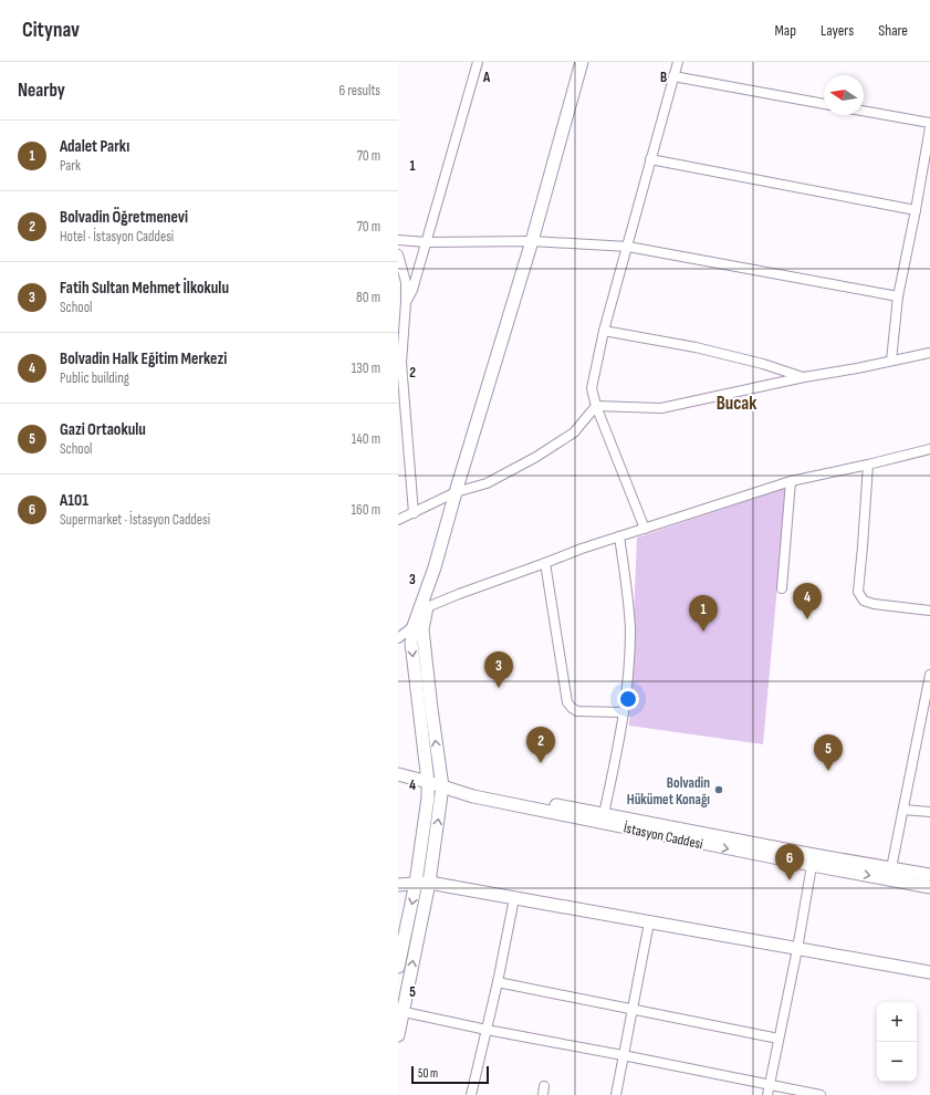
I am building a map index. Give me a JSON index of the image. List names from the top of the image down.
{
  "streets": {
    "street": ["İstasyon Caddesi"]
  },
  "districts": ["Bucak"],
  "places": ["Bolvadin Hükümet Konağı"],
  "scale_bar": "50 m",
  "north": "left",
  "page": {
    "header": "Citynav",
    "nav": ["Map", "Layers", "Share"],
    "heading": ["Nearby", "6 results"],
    "list": [
      {
        "mark": "1",
        "name": "Adalet Parkı",
        "note": "Park",
        "value": "70 m"
      },
      {
        "mark": "2",
        "name": "Bolvadin Öğretmenevi",
        "note": "Hotel · İstasyon Caddesi",
        "value": "70 m"
      },
      {
        "mark": "3",
        "name": "Fatih Sultan Mehmet İlkokulu",
        "note": "School",
        "value": "80 m"
      },
      {
        "mark": "4",
        "name": "Bolvadin Halk Eğitim Merkezi",
        "note": "Public building",
        "value": "130 m"
      },
      {
        "mark": "5",
        "name": "Gazi Ortaokulu",
        "note": "School",
        "value": "140 m"
      },
      {
        "mark": "6",
        "name": "A101",
        "note": "Supermarket · İstasyon Caddesi",
        "value": "160 m"
      }
    ],
    "pins": [
      "4",
      "1",
      "3",
      "2",
      "5",
      "6"
    ],
    "map_buttons": ["+", "−"],
    "scale": "50 m"
  },
  "grid": {
    "columns": ["A", "B"],
    "rows": [
      "1",
      "2",
      "3",
      "4",
      "5"
    ]
  }
}
